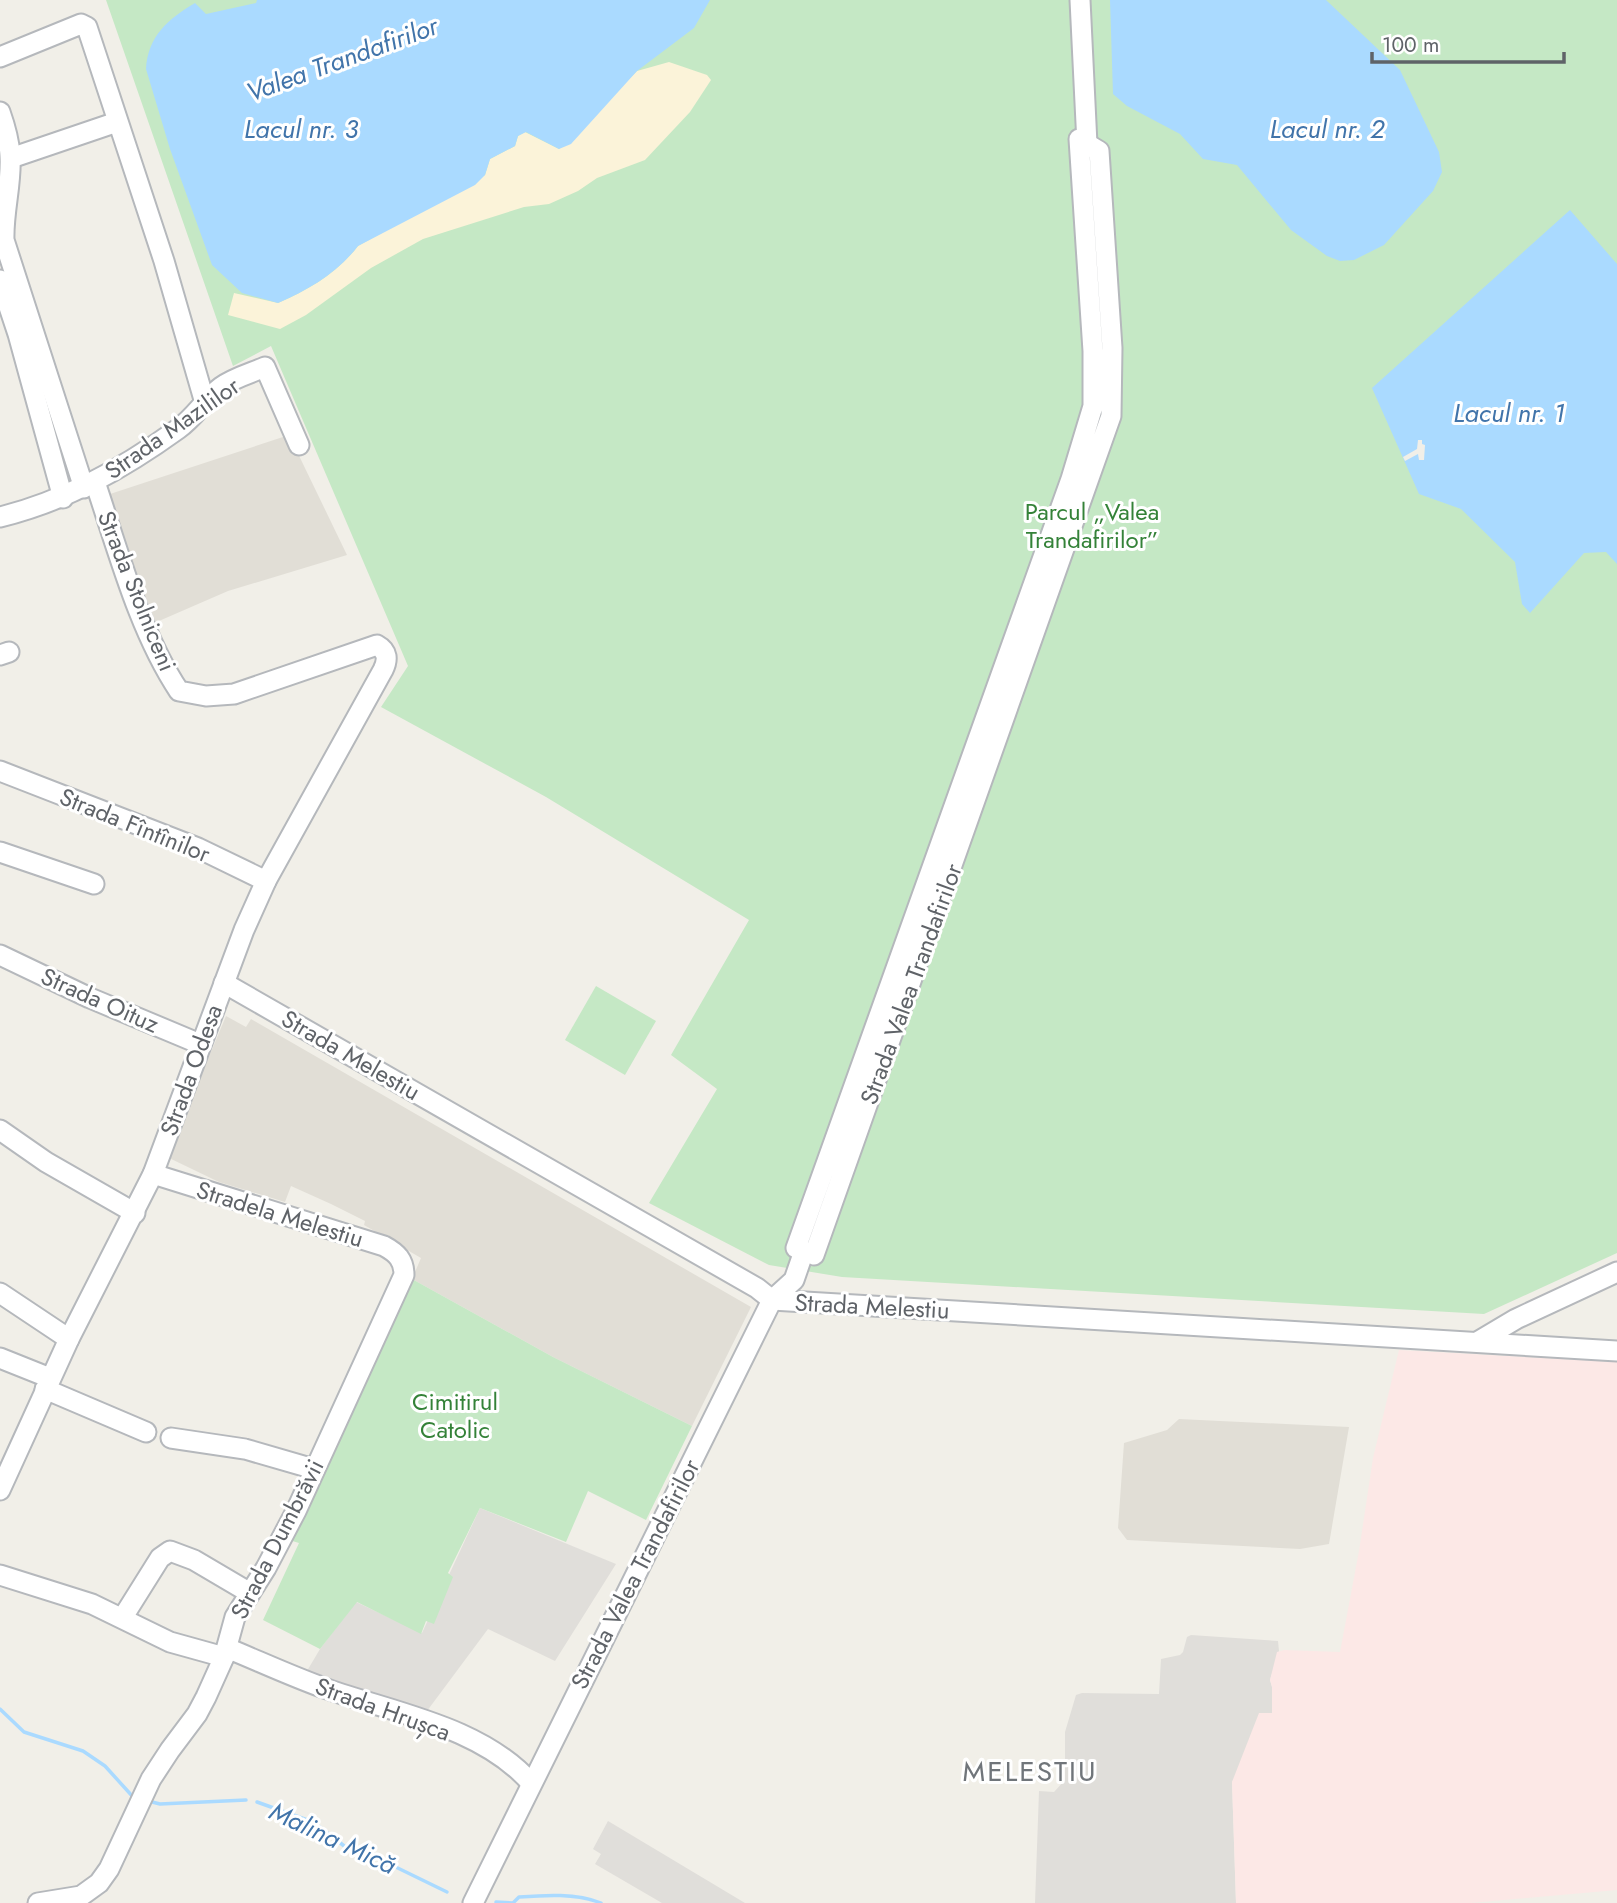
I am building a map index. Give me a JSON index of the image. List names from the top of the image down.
{
  "streets": {
    "street": [
      "Strada Mazililor",
      "Strada Stolniceni",
      "Strada Fîntînilor",
      "Strada Valea Trandafirilor",
      "Strada Oituz",
      "Strada Melestiu",
      "Strada Odesa",
      "Stradela Melestiu",
      "Strada Dumbrăvii",
      "Strada Hrușca"
    ]
  },
  "crossings": [
    ["Strada Mazililor", "Strada Stolniceni"],
    ["Strada Stolniceni", "Strada Odesa"],
    ["Strada Fîntînilor", "Strada Odesa"],
    ["Strada Valea Trandafirilor", "Strada Melestiu"],
    ["Strada Valea Trandafirilor", "Strada Hrușca"],
    ["Strada Oituz", "Strada Odesa"],
    ["Strada Melestiu", "Strada Odesa"],
    ["Strada Odesa", "Stradela Melestiu"],
    ["Stradela Melestiu", "Strada Dumbrăvii"],
    ["Strada Dumbrăvii", "Strada Hrușca"]
  ],
  "districts": ["MELESTIU"],
  "water": [
    "Valea Trandafirilor",
    "Lacul nr. 3",
    "Lacul nr. 2",
    "Lacul nr. 1",
    "Malina Mică"
  ],
  "parks": ["Parcul „Valea Trandafirilor”", "Cimitirul Catolic"],
  "scale_bar": "100 m"
}
